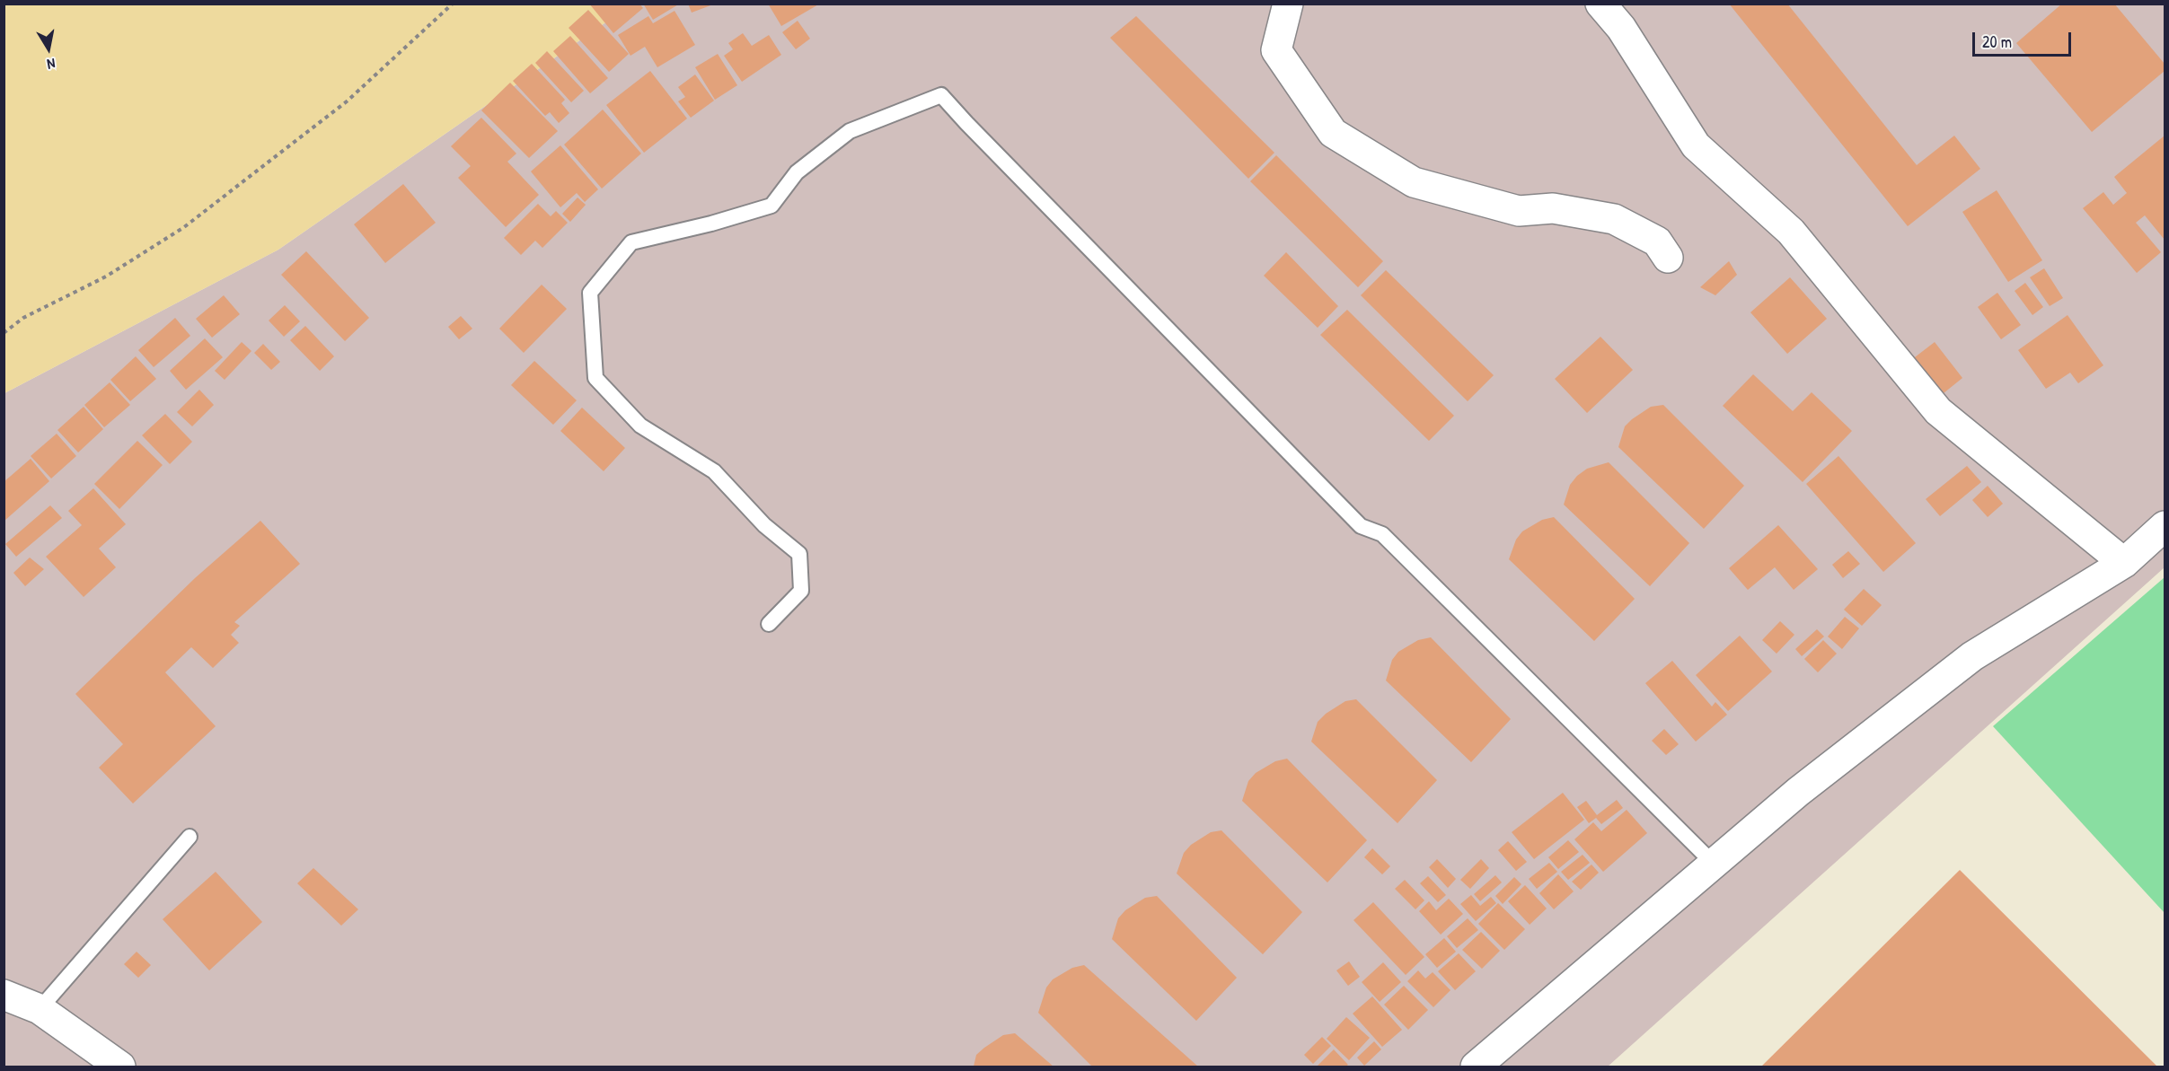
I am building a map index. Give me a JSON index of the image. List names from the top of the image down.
{
  "scale_bar": "20 m",
  "north": "bottom"
}
